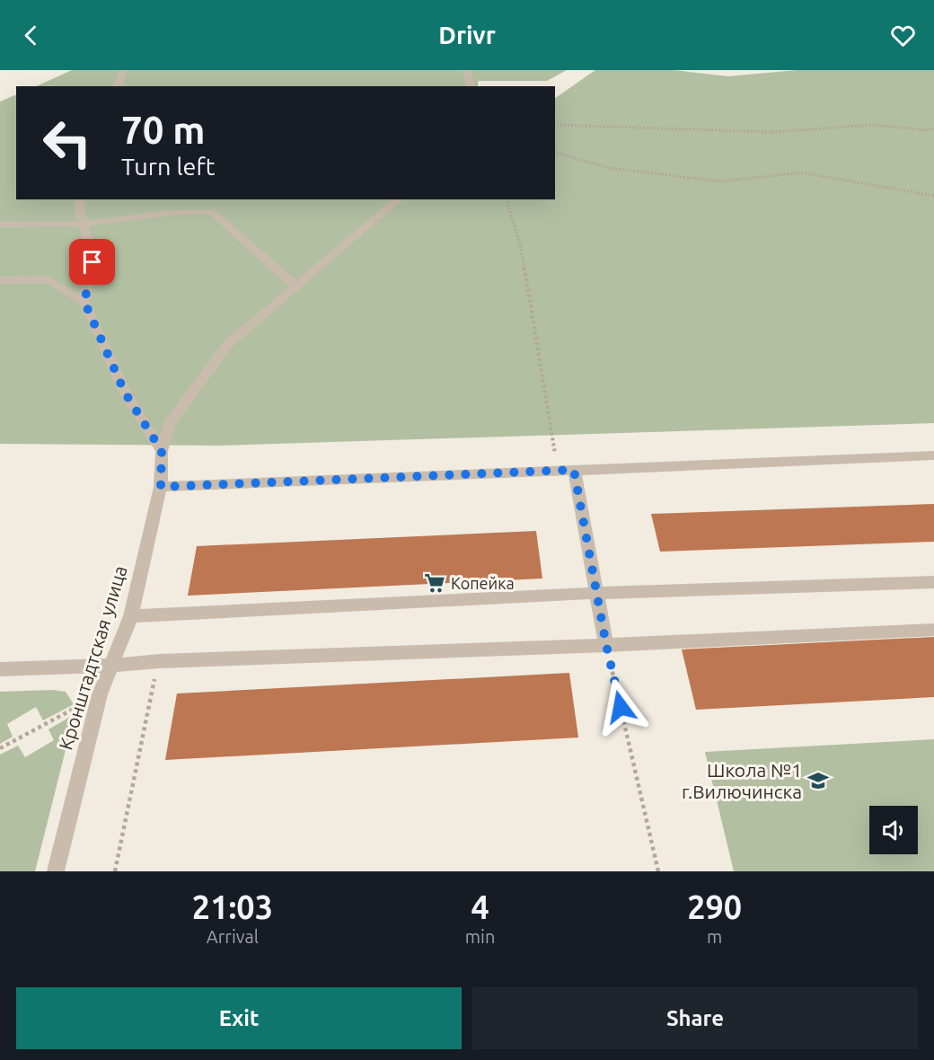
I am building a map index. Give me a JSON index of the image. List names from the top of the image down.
{
  "streets": {
    "street": ["Кронштадтская улица"]
  },
  "places": {
    "supermarket": ["Копейка"],
    "school or university": ["Школа №1 г.Вилючинска"]
  },
  "page": {
    "header": "Drivr",
    "turn": ["70 m", "Turn left"],
    "eta": [
      "21:03",
      "Arrival",
      "4",
      "min",
      "290",
      "m"
    ],
    "buttons": ["Exit", "Share"]
  }
}
